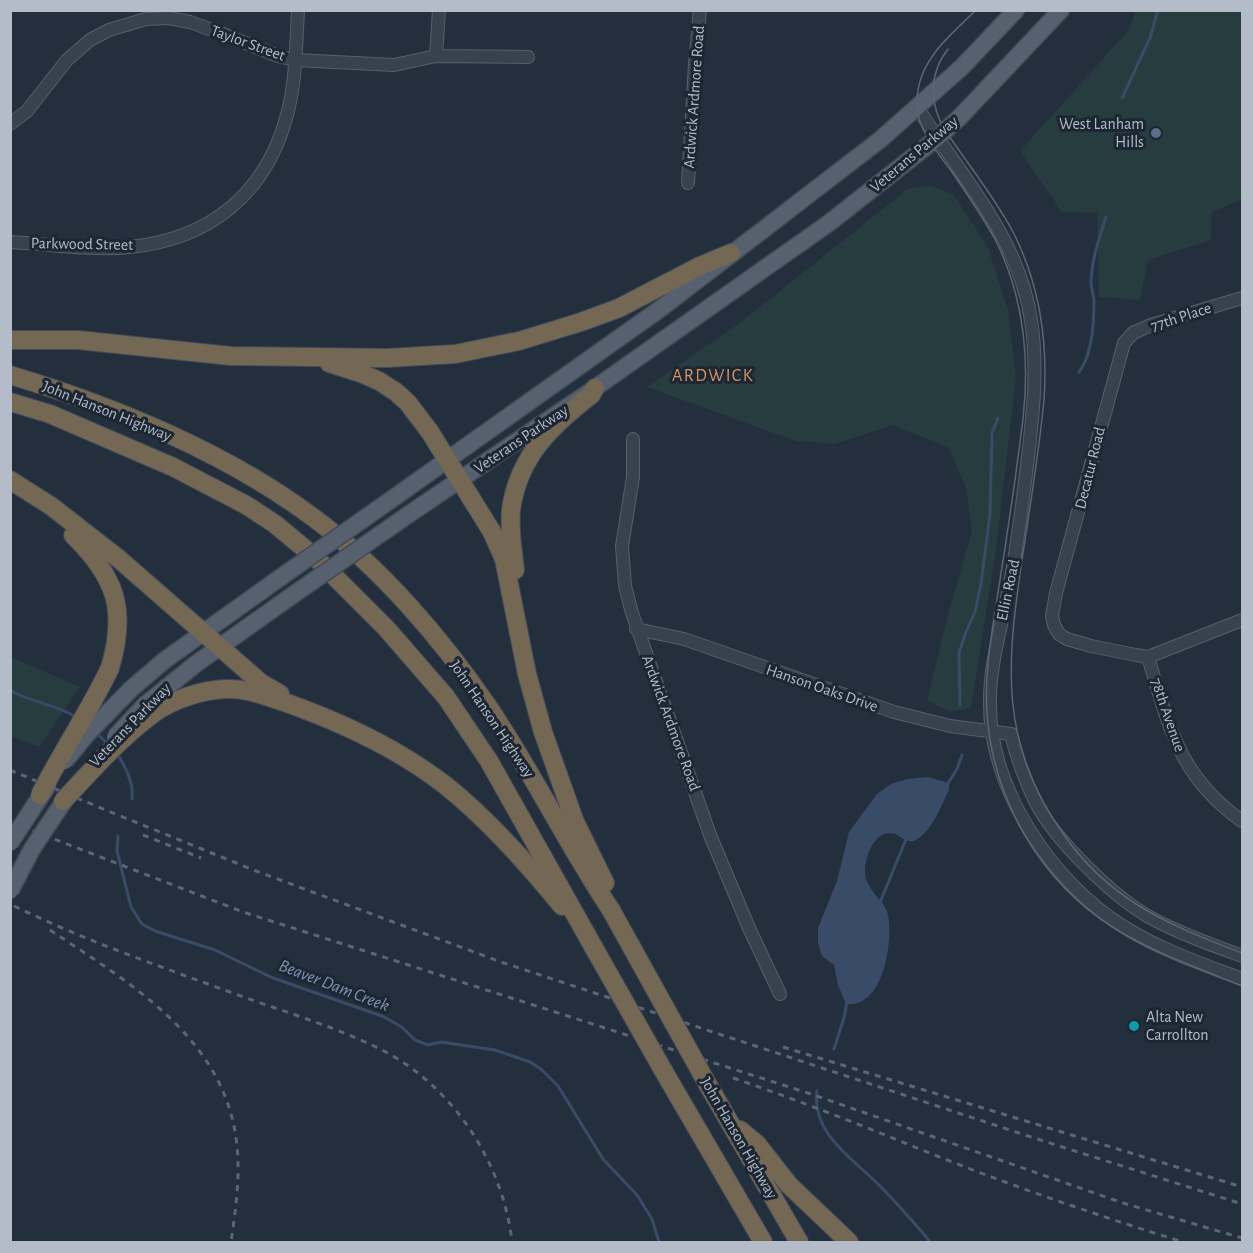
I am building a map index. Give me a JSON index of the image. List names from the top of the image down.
{
  "streets": {
    "highway": ["John Hanson Highway"],
    "main road": ["Veterans Parkway"],
    "street": [
      "Taylor Street",
      "Ardwick Ardmore Road",
      "Parkwood Street",
      "77th Place",
      "Decatur Road",
      "Ellin Road",
      "Hanson Oaks Drive",
      "78th Avenue"
    ]
  },
  "crossings": [
    ["Taylor Street", "Parkwood Street"],
    ["Ardwick Ardmore Road", "Hanson Oaks Drive"],
    ["Veterans Parkway", "Ellin Road"],
    ["77th Place", "Decatur Road"],
    ["Decatur Road", "78th Avenue"],
    ["Ellin Road", "Hanson Oaks Drive"]
  ],
  "districts": ["ARDWICK"],
  "water": ["Beaver Dam Creek"],
  "places": ["West Lanham Hills", "Alta New Carrollton"]
}
